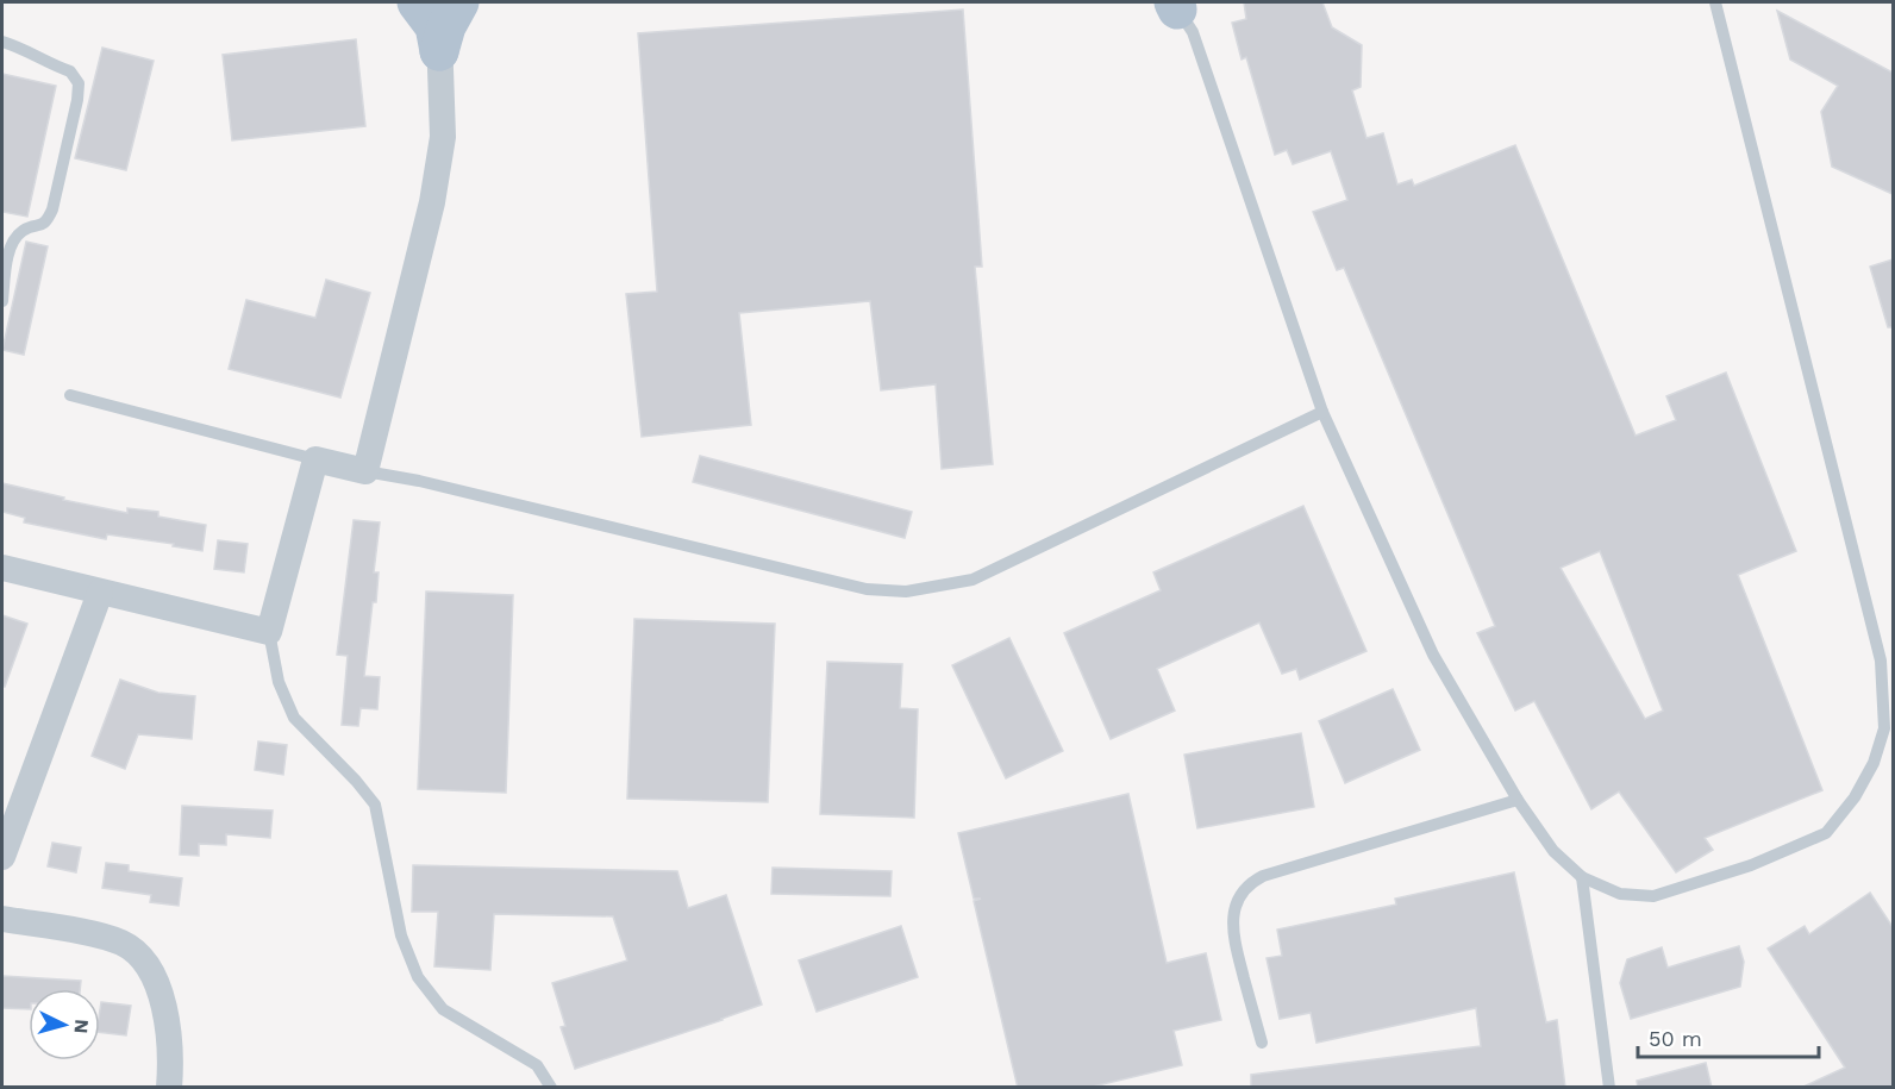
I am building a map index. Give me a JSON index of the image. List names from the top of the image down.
{
  "scale_bar": "50 m",
  "north": "right"
}
